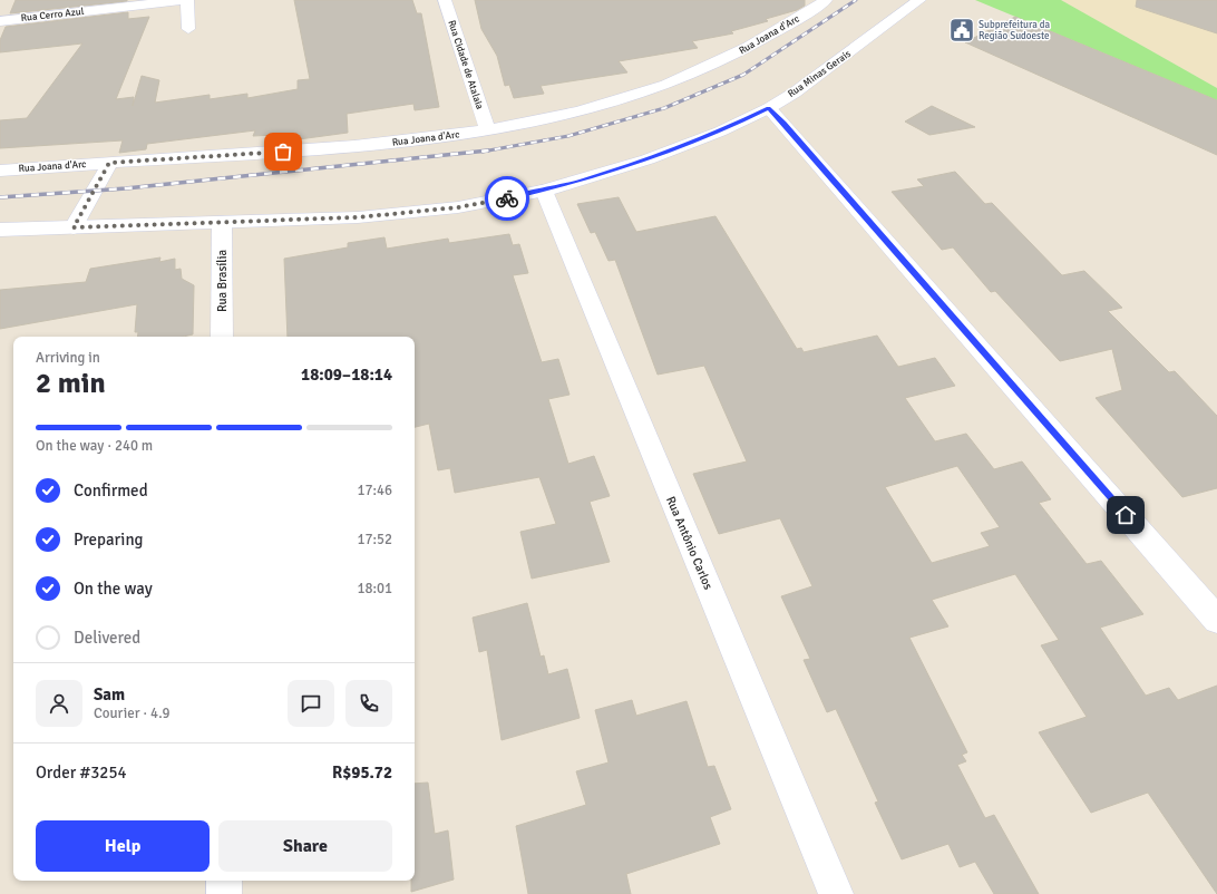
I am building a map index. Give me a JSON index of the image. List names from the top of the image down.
{
  "streets": {
    "street": [
      "Rua Cerro Azul",
      "Rua Joana d'Arc",
      "Rua Cidade de Atalaia",
      "Rua Minas Gerais",
      "Rua Brasília",
      "Rua Antônio Carlos"
    ]
  },
  "crossings": [
    ["Rua Joana d'Arc", "Rua Cidade de Atalaia"],
    ["Rua Minas Gerais", "Rua Brasília"],
    ["Rua Minas Gerais", "Rua Antônio Carlos"]
  ],
  "places": {
    "public building": ["Subprefeitura da Região Sudoeste"]
  },
  "page": {
    "heading": ["2 min", "Arriving in", "18:09–18:14"],
    "panel": [
      "Sam",
      "Courier · 4.9",
      "Order #3254",
      "R$95.72"
    ],
    "bar": "On the way · 240 m",
    "list": [
      ["Confirmed", "17:46"],
      ["Preparing", "17:52"],
      ["On the way", "18:01"],
      "Delivered"
    ],
    "buttons": ["Help", "Share"]
  }
}
